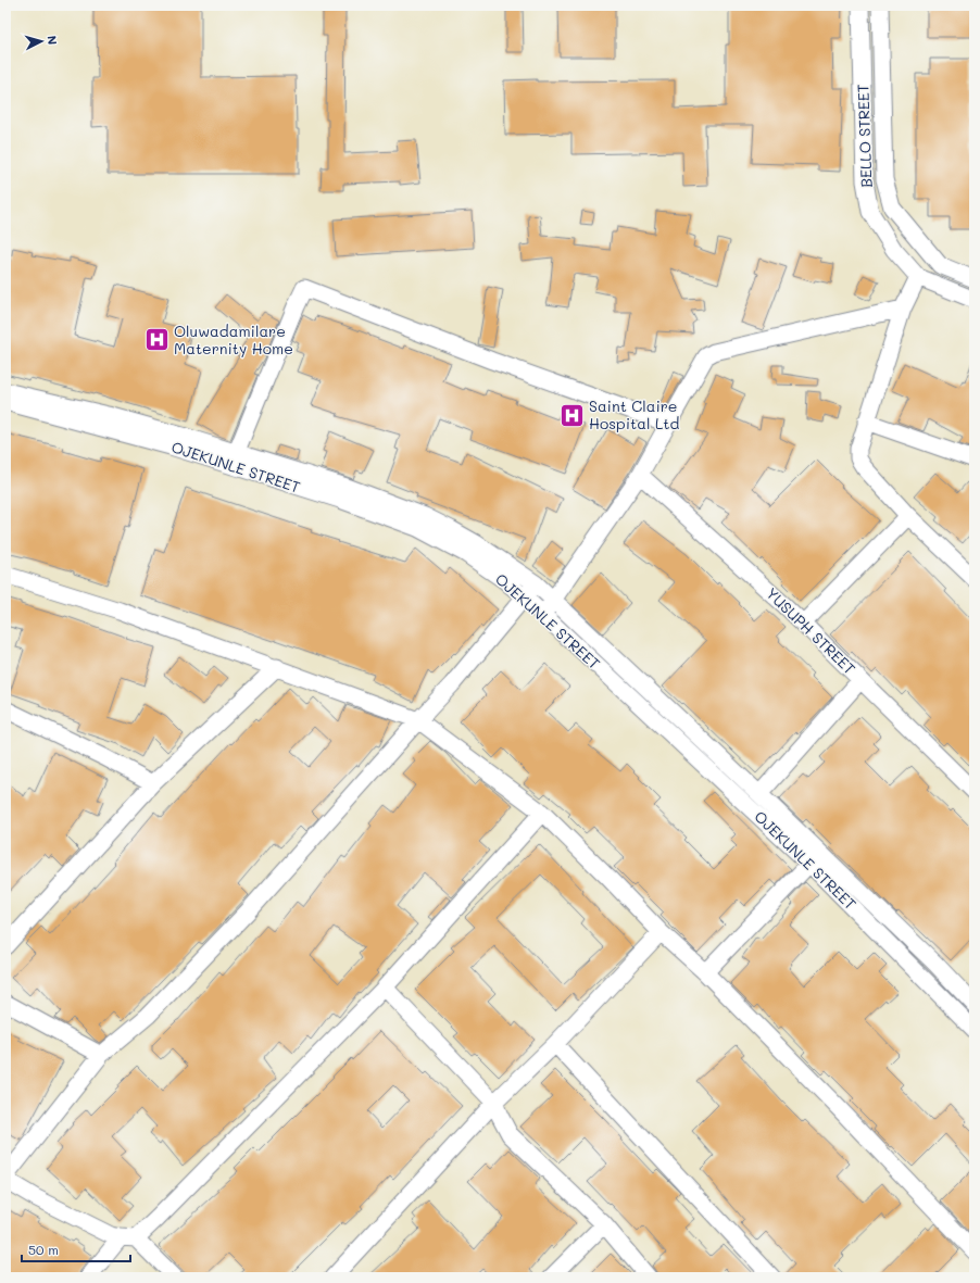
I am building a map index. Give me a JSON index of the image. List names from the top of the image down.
{
  "streets": {
    "street": ["BELLO STREET", "OJEKUNLE STREET", "YUSUPH STREET"]
  },
  "places": {
    "hospital": ["Oluwadamilare Maternity Home", "Saint Claire Hospital Ltd"]
  },
  "scale_bar": "50 m",
  "north": "right"
}
